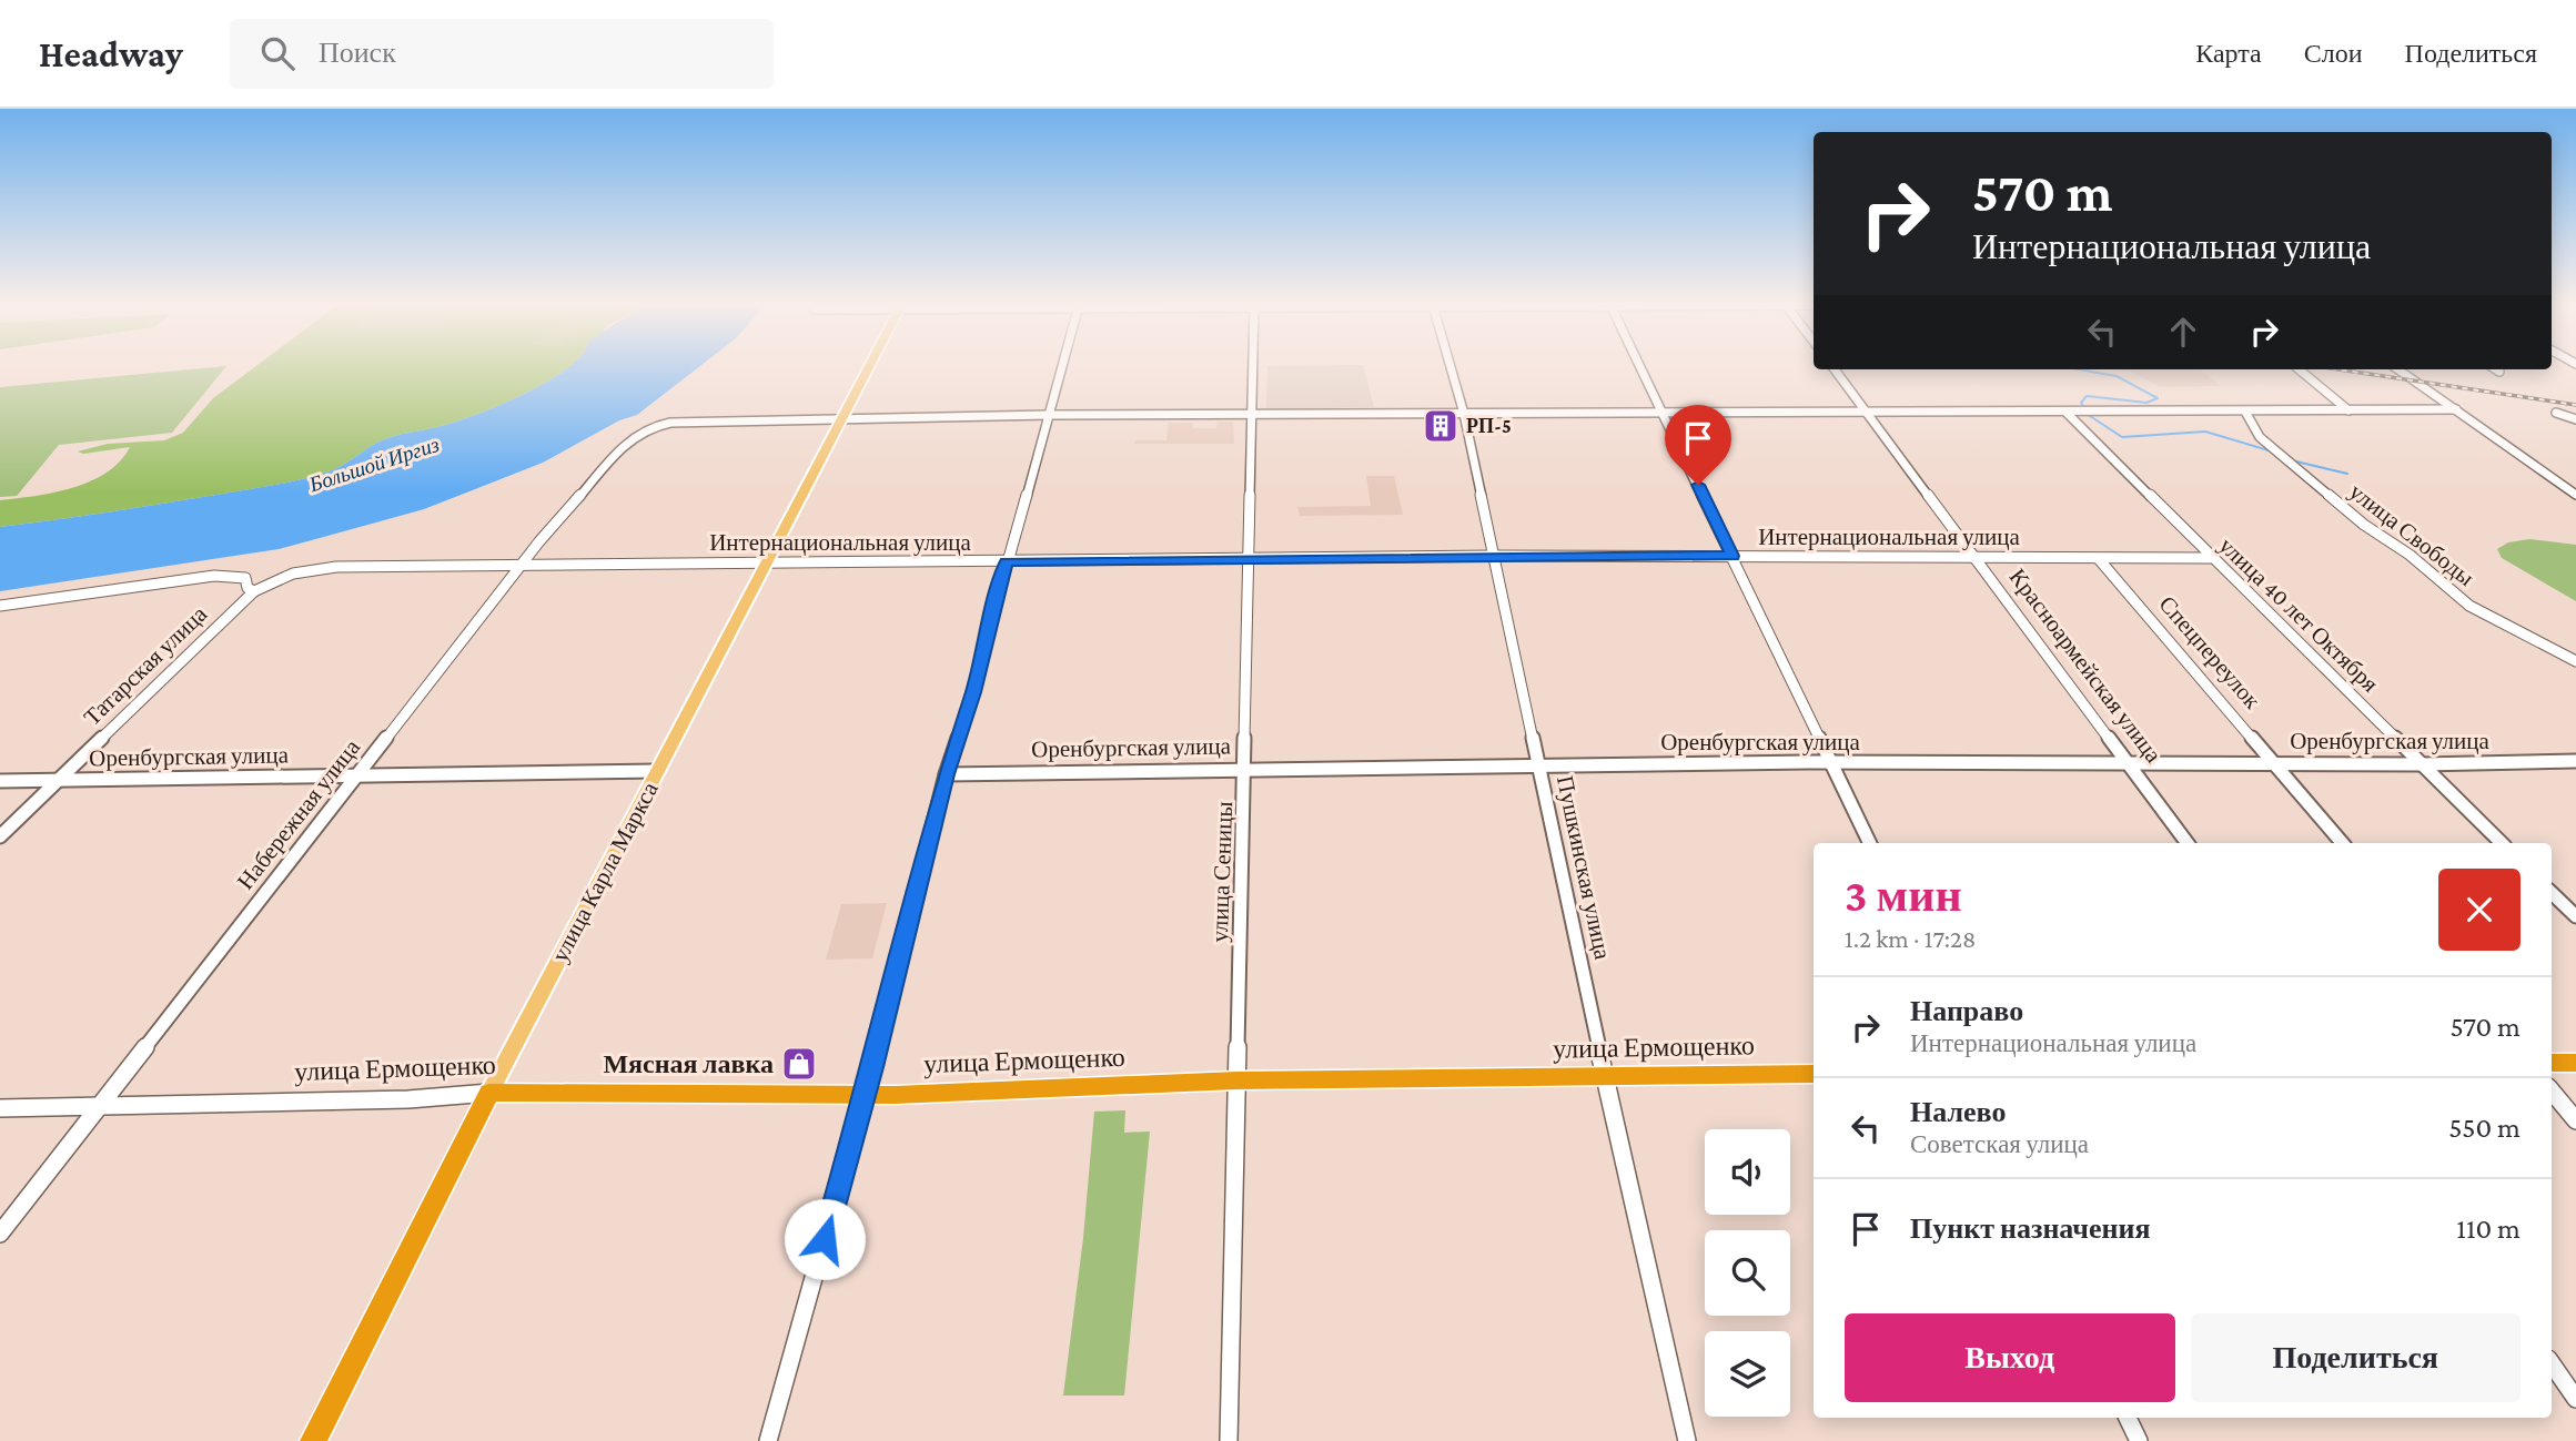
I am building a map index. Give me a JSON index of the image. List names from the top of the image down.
{
  "streets": {
    "highway": ["улица Карла Маркса", "улица Ермощенко"],
    "street": [
      "улица Свободы",
      "Интернациональная улица",
      "улица 40 лет Октября",
      "Спецпереулок",
      "Татарская улица",
      "Красноармейская улица",
      "Оренбургская улица",
      "Набережная улица",
      "Пушкинская улица",
      "улица Сеницы"
    ]
  },
  "crossings": [
    ["Интернациональная улица", "улица 40 лет Октября"],
    ["Интернациональная улица", "Спецпереулок"],
    ["Интернациональная улица", "Татарская улица"],
    ["Интернациональная улица", "Красноармейская улица"],
    ["Интернациональная улица", "Набережная улица"],
    ["Интернациональная улица", "Пушкинская улица"],
    ["Интернациональная улица", "улица Карла Маркса"],
    ["Интернациональная улица", "улица Сеницы"],
    ["улица 40 лет Октября", "Оренбургская улица"],
    ["Спецпереулок", "Оренбургская улица"],
    ["Татарская улица", "Оренбургская улица"],
    ["Красноармейская улица", "Оренбургская улица"],
    ["Оренбургская улица", "Набережная улица"],
    ["Оренбургская улица", "Пушкинская улица"],
    ["Оренбургская улица", "улица Карла Маркса"],
    ["Оренбургская улица", "улица Сеницы"],
    ["Набережная улица", "улица Карла Маркса"],
    ["Набережная улица", "улица Ермощенко"],
    ["Пушкинская улица", "улица Ермощенко"],
    ["улица Карла Маркса", "улица Ермощенко"],
    ["улица Сеницы", "улица Ермощенко"]
  ],
  "water": ["Большой Иргиз"],
  "places": {
    "building": ["РП-5"],
    "shop": ["Мясная лавка"]
  },
  "page": {
    "header": "Headway",
    "search": "Поиск",
    "nav": ["Карта", "Слои", "Поделиться"],
    "turn": ["570 m", "Интернациональная улица"],
    "heading": ["3 мин", "1.2 km · 17:28"],
    "list": [
      {
        "name": "Направо",
        "note": "Интернациональная улица",
        "value": "570 m"
      },
      {
        "name": "Налево",
        "note": "Советская улица",
        "value": "550 m"
      },
      {
        "name": "Пункт назначения",
        "value": "110 m"
      }
    ],
    "buttons": ["Выход", "Поделиться"]
  }
}
